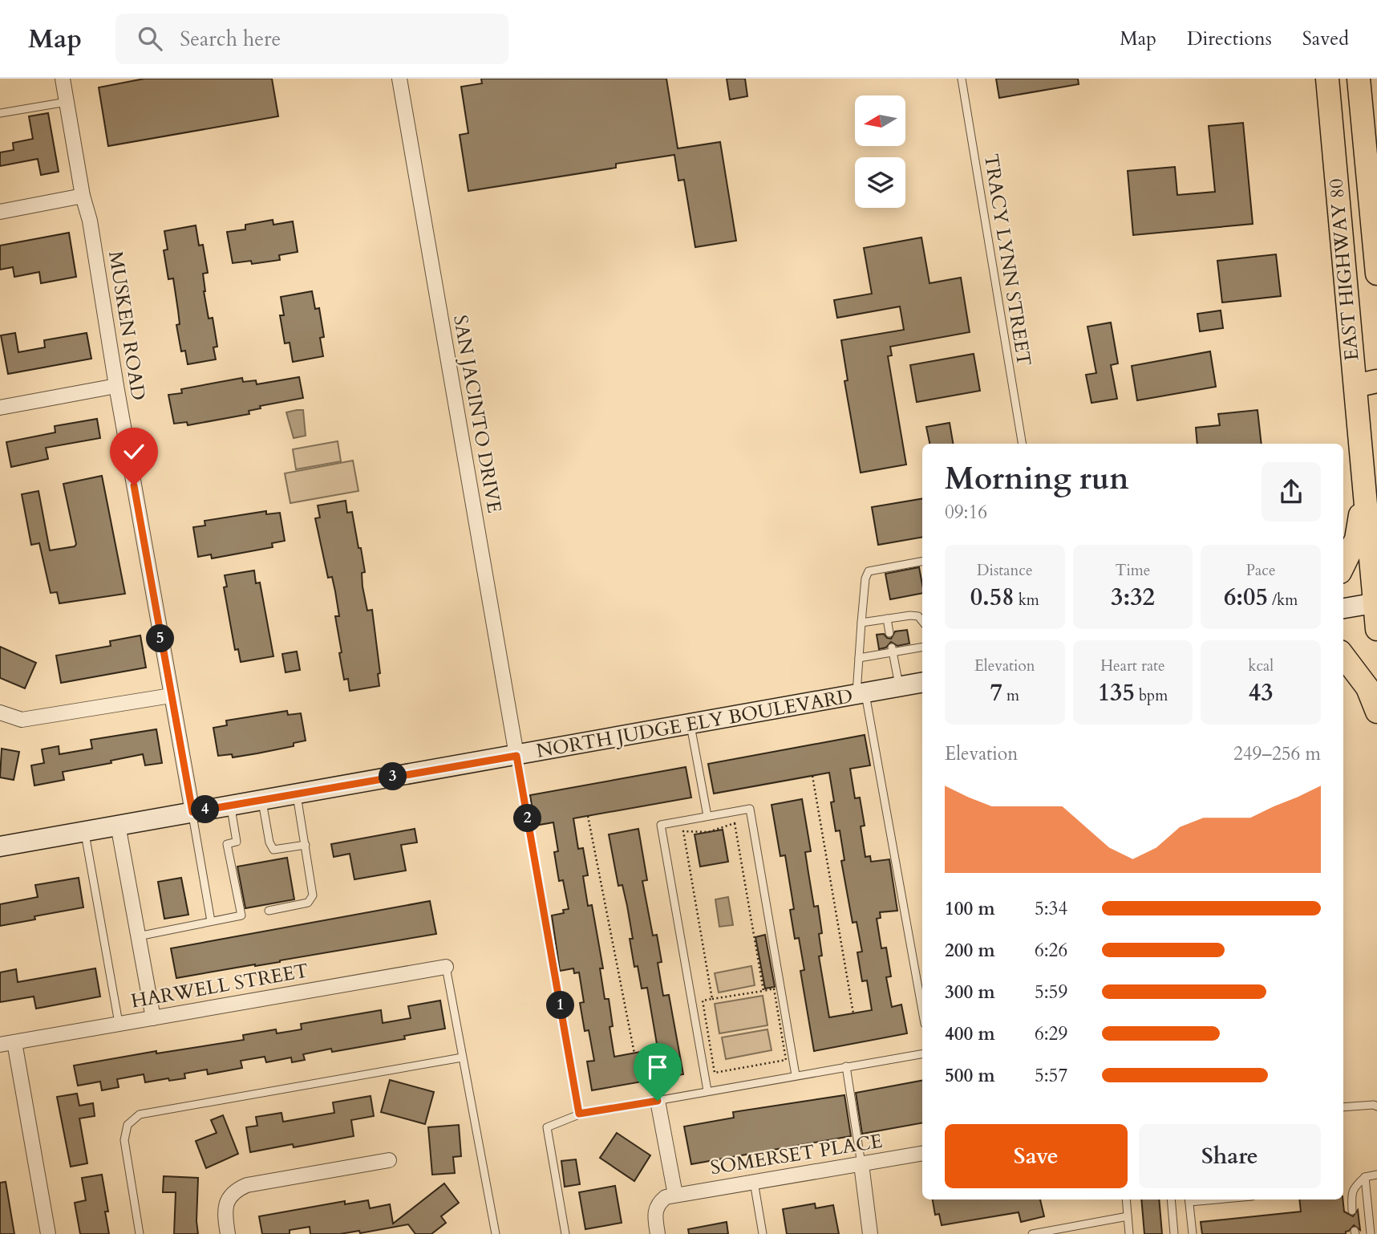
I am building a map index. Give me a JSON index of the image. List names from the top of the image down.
{
  "streets": {
    "main road": ["EAST HIGHWAY 80", "NORTH JUDGE ELY BOULEVARD"],
    "street": [
      "MUSKEN ROAD",
      "SAN JACINTO DRIVE",
      "HARWELL STREET",
      "SOMERSET PLACE"
    ],
    "lane": ["TRACY LYNN STREET"]
  },
  "crossings": [
    ["MUSKEN ROAD", "NORTH JUDGE ELY BOULEVARD"],
    ["SAN JACINTO DRIVE", "NORTH JUDGE ELY BOULEVARD"]
  ],
  "north": "left",
  "page": {
    "header": "Map",
    "search": "Search here",
    "nav": ["Map", "Directions", "Saved"],
    "heading": ["Morning run", "09:16"],
    "stats": [
      ["Distance", "0.58 km"],
      ["Time", "3:32"],
      ["Pace", "6:05 /km"],
      ["Elevation", "7 m"],
      ["Heart rate", "135 bpm"],
      ["kcal", "43"]
    ],
    "pins": [
      "5",
      "3",
      "4",
      "2",
      "1"
    ],
    "chart": ["Elevation", "249–256 m"],
    "list": [
      {
        "name": "100 m",
        "note": "5:34"
      },
      {
        "name": "200 m",
        "note": "6:26"
      },
      {
        "name": "300 m",
        "note": "5:59"
      },
      {
        "name": "400 m",
        "note": "6:29"
      },
      {
        "name": "500 m",
        "note": "5:57"
      }
    ],
    "buttons": ["Save", "Share"]
  }
}
